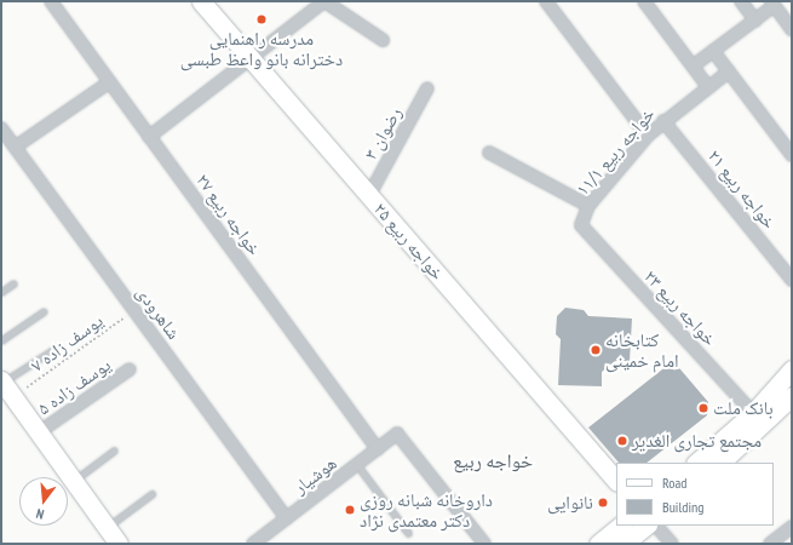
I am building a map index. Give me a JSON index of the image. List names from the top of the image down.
{
  "streets": {
    "street": [
      "رضوان ۳",
      "خواجه ربیع ۱۱/۱",
      "خواجه ربیع ۲۱",
      "خواجه ربیع ۲۷",
      "خواجه ربیع ۲۵",
      "خواجه ربیع ۲۳",
      "شاهرودی",
      "یوسف زاده ۵",
      "هوشیار"
    ],
    "path": ["یوسف زاده ۷"]
  },
  "crossings": [
    ["رضوان ۳", "خواجه ربیع ۲۵"],
    ["خواجه ربیع ۱۱/۱", "خواجه ربیع ۲۱"],
    ["خواجه ربیع ۱۱/۱", "خواجه ربیع ۲۳"],
    ["خواجه ربیع ۲۷", "هوشیار"],
    ["شاهرودی", "یوسف زاده ۷"],
    ["شاهرودی", "هوشیار"]
  ],
  "districts": ["خواجه ربیع"],
  "places": [
    "مدرسه راهنمایی دخترانه بانو واعظ طبسی",
    "کتابخانه امام خمینی",
    "بانک ملت",
    "مجتمع تجاری الغدیر",
    "نانوایی",
    "داروخانه شبانه روزی دکتر معتمدی نژاد"
  ],
  "legend": ["Road", "Building"],
  "north": "bottom"
}
